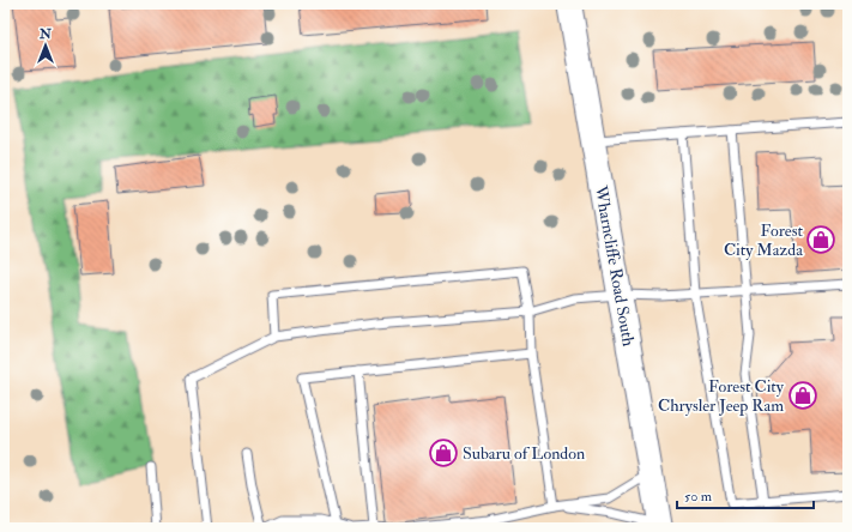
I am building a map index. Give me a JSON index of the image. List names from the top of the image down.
{
  "streets": {
    "main road": ["Wharncliffe Road South"]
  },
  "places": {
    "shop": ["Forest City Mazda", "Forest City Chrysler Jeep Ram", "Subaru of London"]
  },
  "scale_bar": "50 m",
  "north": "top"
}
